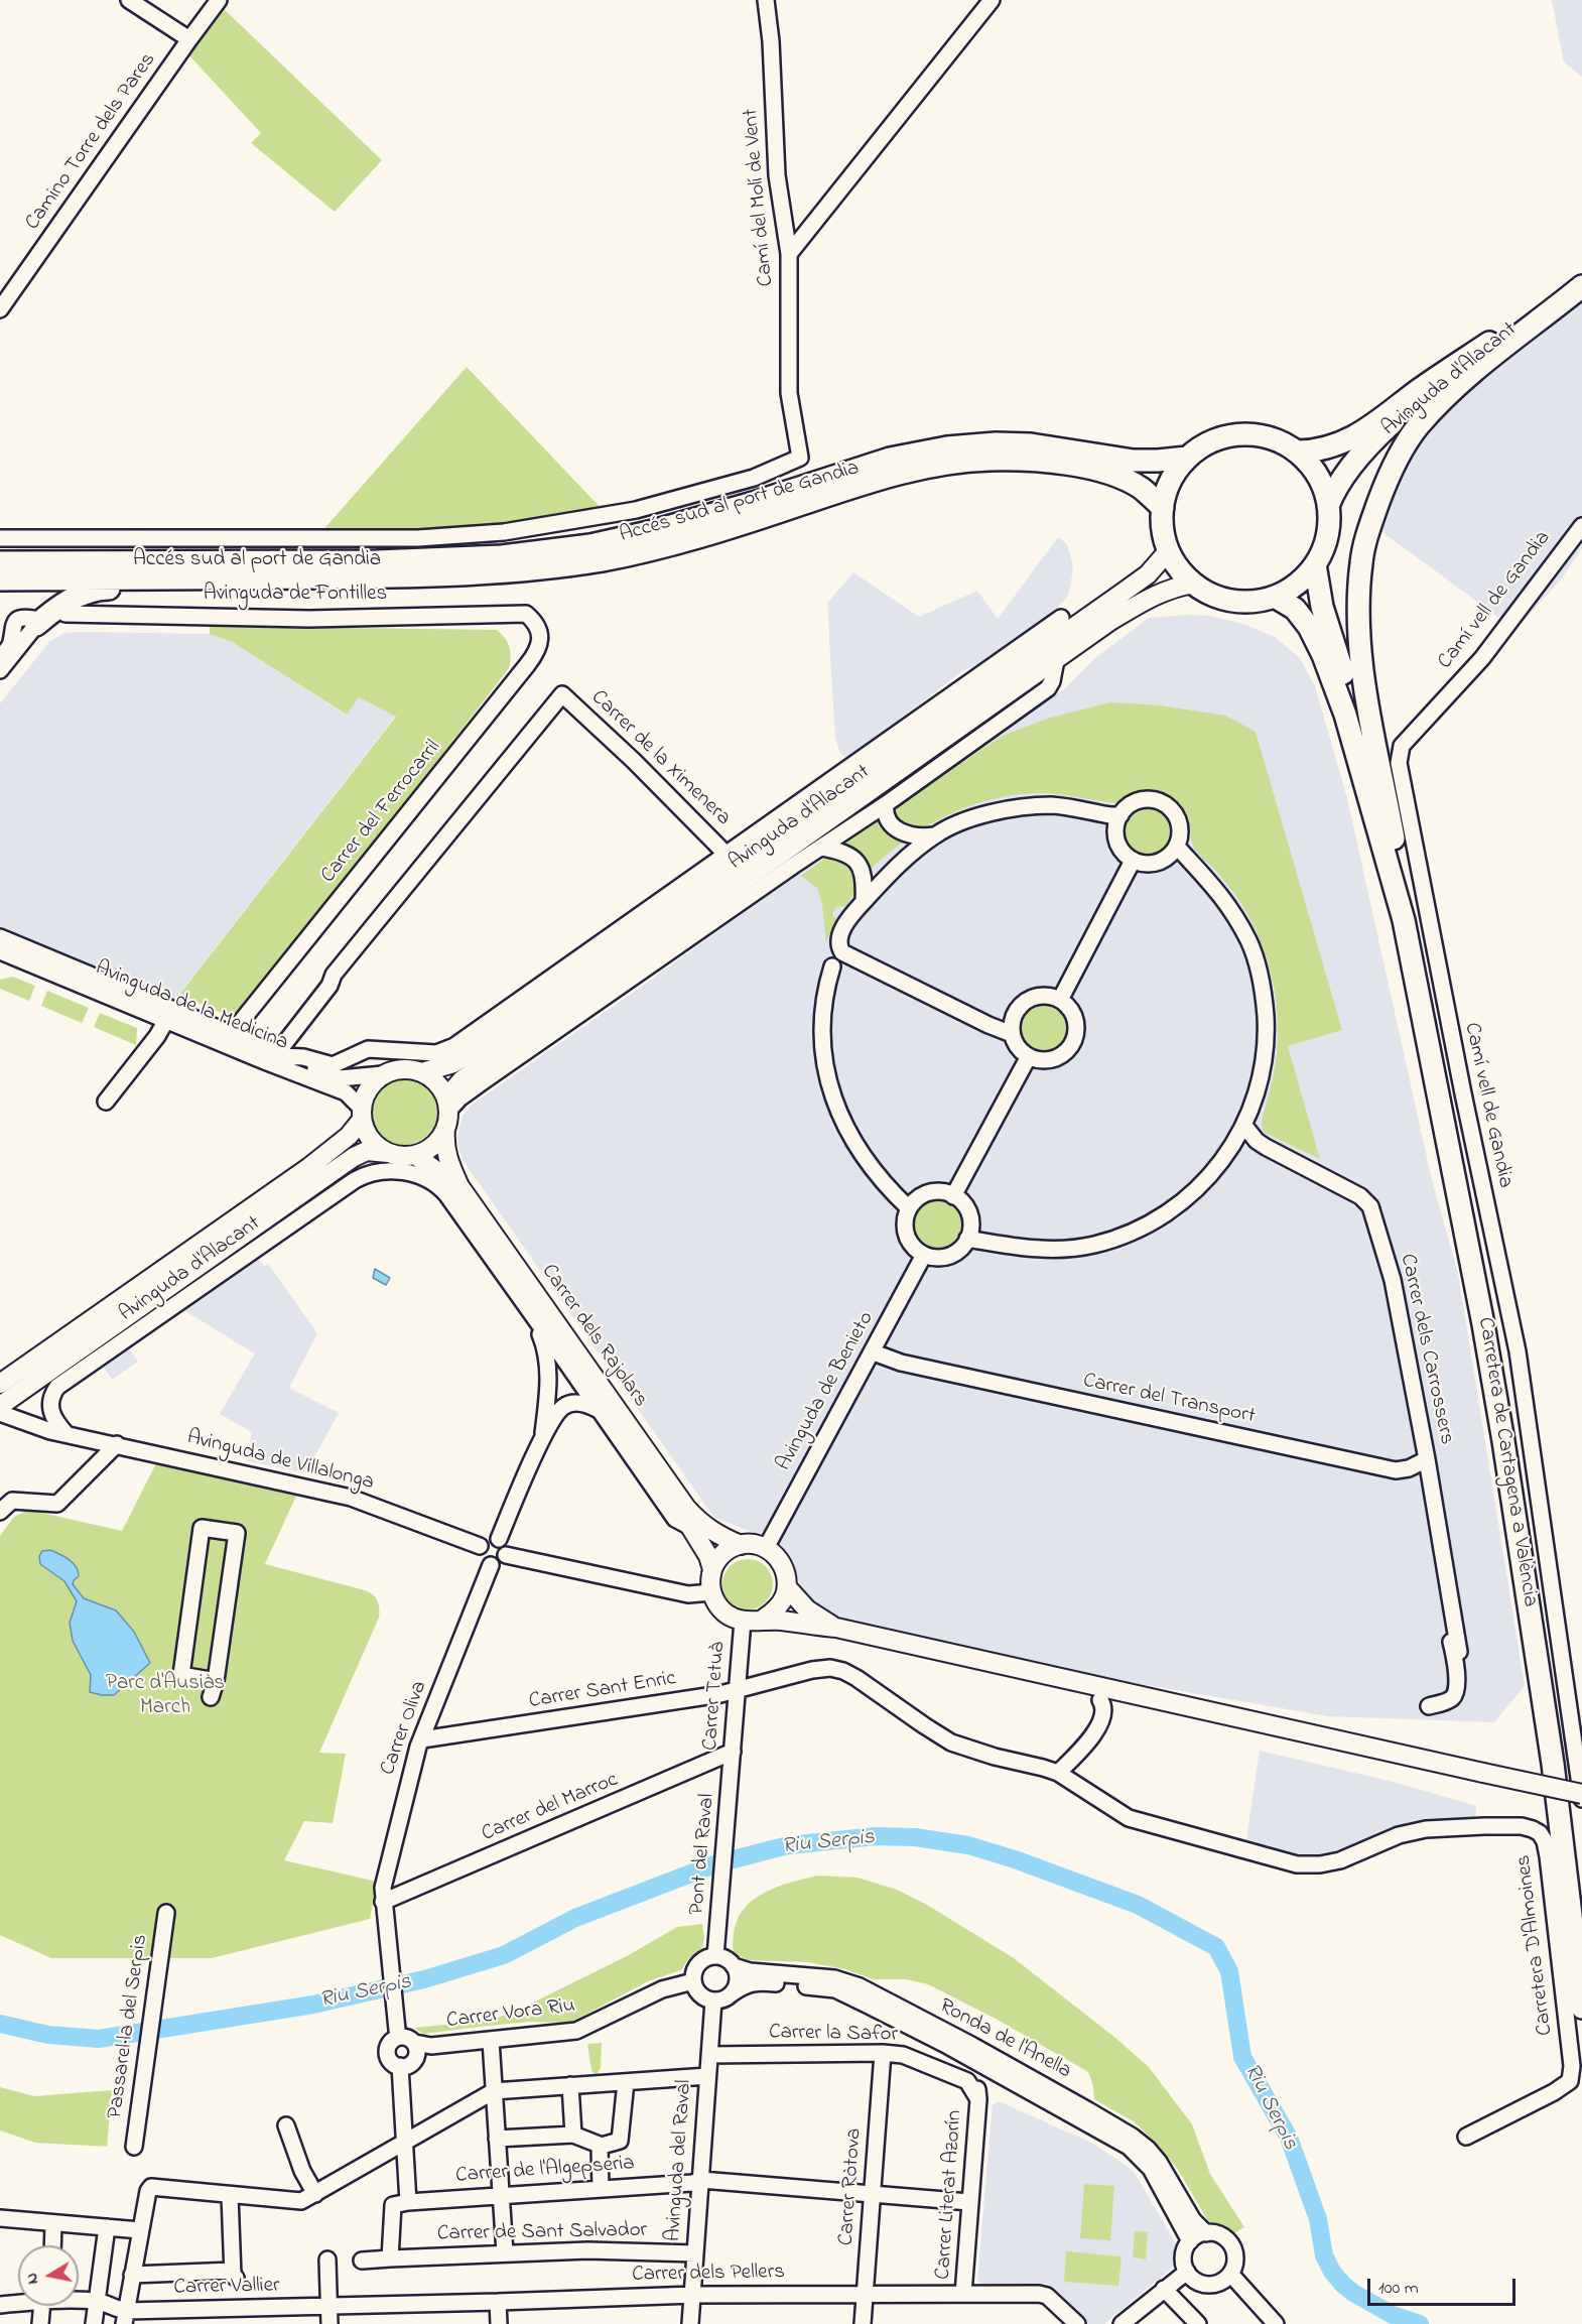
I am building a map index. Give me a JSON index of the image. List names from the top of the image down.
{
  "streets": {
    "highway": ["Avinguda d'Alacant", "Accés sud al port de Gandia", "Carretera de Cartagena a València"],
    "main road": ["Carrer dels Rajolars"],
    "street": [
      "Camino Torre dels Pares",
      "Camí del Molí de Vent",
      "Avinguda de Fontilles",
      "Camí vell de Gandia",
      "Carrer de la Ximenera",
      "Carrer del Ferrocarril",
      "Avinguda de la Medicina",
      "Carrer dels Carrossers",
      "Avinguda de Benieto",
      "Carrer del Transport",
      "Avinguda de Villalonga",
      "Carrer Sant Enric",
      "Carrer Tetuà",
      "Carrer Oliva",
      "Carrer del Marroc",
      "Pont del Raval",
      "Carretera D'Almoines",
      "Carrer Vora Riu",
      "Passarel·la del Serpis",
      "Carrer la Safor",
      "Ronda de l'Anella",
      "Avinguda del Raval",
      "Carrer de l'Algepseria",
      "Carrer Ròtova",
      "Carrer Literat Azorín",
      "Carrer de Sant Salvador",
      "Carrer dels Pellers",
      "Carrer Vallier"
    ]
  },
  "crossings": [
    ["Avinguda d'Alacant", "Accés sud al port de Gandia"],
    ["Avinguda d'Alacant", "Carrer de la Ximenera"],
    ["Avinguda d'Alacant", "Avinguda de la Medicina"],
    ["Avinguda d'Alacant", "Carrer dels Rajolars"],
    ["Avinguda de Fontilles", "Carrer del Ferrocarril"],
    ["Carrer de la Ximenera", "Avinguda de la Medicina"],
    ["Carrer del Ferrocarril", "Avinguda de la Medicina"],
    ["Avinguda de la Medicina", "Carrer dels Rajolars"],
    ["Carrer dels Rajolars", "Avinguda de Benieto"],
    ["Carrer dels Rajolars", "Carrer Tetuà"],
    ["Avinguda de Benieto", "Carrer del Transport"],
    ["Avinguda de Benieto", "Carrer Tetuà"],
    ["Avinguda de Villalonga", "Carrer Oliva"],
    ["Carrer Sant Enric", "Carrer Tetuà"],
    ["Carrer Sant Enric", "Carrer Oliva"],
    ["Carrer Sant Enric", "Carretera D'Almoines"],
    ["Carrer Tetuà", "Carrer del Marroc"],
    ["Carrer Tetuà", "Pont del Raval"],
    ["Carrer Oliva", "Carrer del Marroc"],
    ["Carrer Oliva", "Carrer Vora Riu"],
    ["Pont del Raval", "Carrer Vora Riu"],
    ["Pont del Raval", "Ronda de l'Anella"],
    ["Pont del Raval", "Avinguda del Raval"],
    ["Carrer Vora Riu", "Ronda de l'Anella"],
    ["Carrer Vora Riu", "Avinguda del Raval"],
    ["Carrer la Safor", "Avinguda del Raval"],
    ["Carrer la Safor", "Carrer Ròtova"],
    ["Carrer la Safor", "Carrer Literat Azorín"],
    ["Ronda de l'Anella", "Avinguda del Raval"],
    ["Ronda de l'Anella", "Carrer Literat Azorín"],
    ["Avinguda del Raval", "Carrer de l'Algepseria"],
    ["Avinguda del Raval", "Carrer de Sant Salvador"],
    ["Avinguda del Raval", "Carrer dels Pellers"],
    ["Carrer de l'Algepseria", "Carrer Ròtova"],
    ["Carrer de l'Algepseria", "Carrer Literat Azorín"],
    ["Carrer Ròtova", "Carrer dels Pellers"],
    ["Carrer Literat Azorín", "Carrer dels Pellers"],
    ["Carrer dels Pellers", "Carrer Vallier"]
  ],
  "water": ["Riu Serpis"],
  "parks": ["Parc d'Ausiàs March"],
  "scale_bar": "100 m",
  "north": "left"
}
